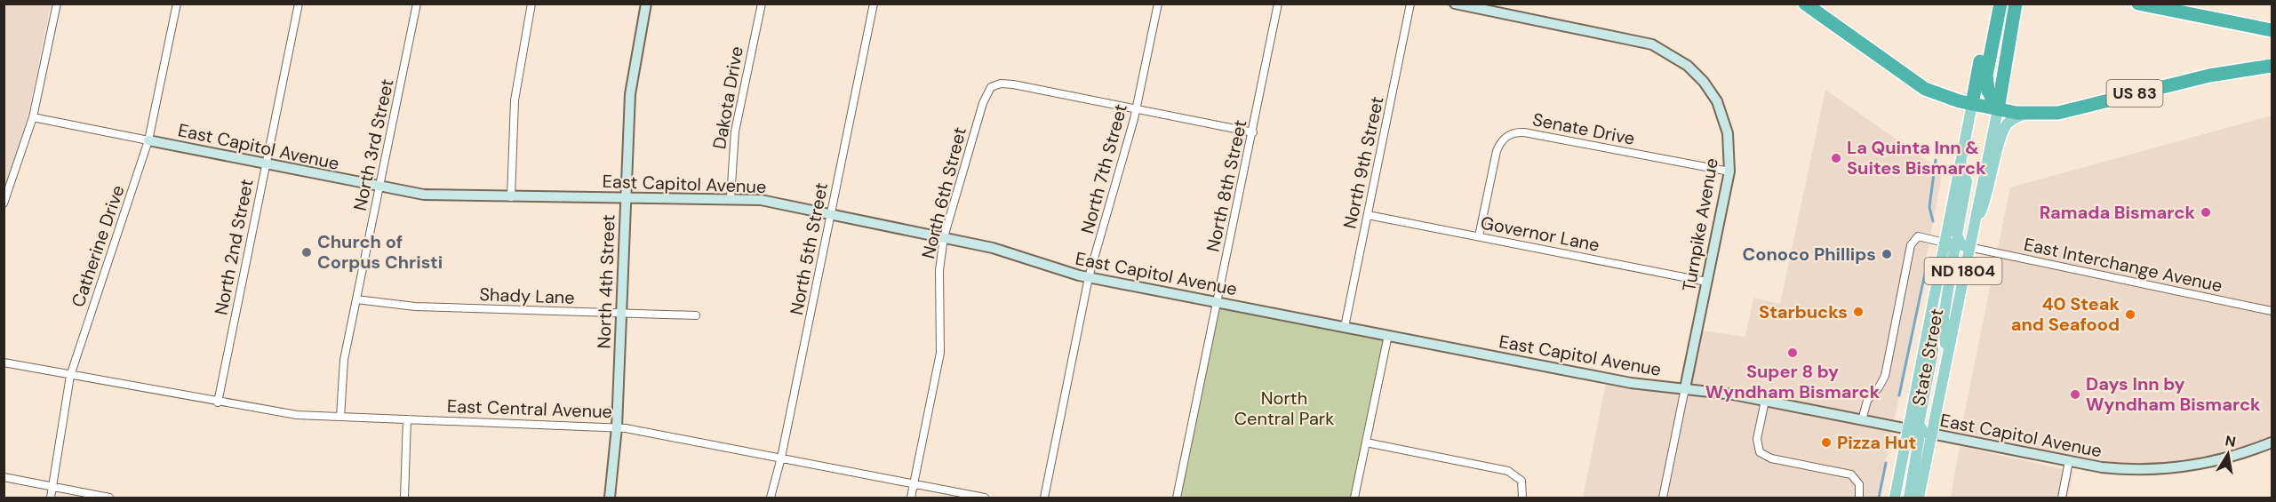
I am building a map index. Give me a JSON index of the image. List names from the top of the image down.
{
  "streets": {
    "highway": ["US 83", "ND 1804", "State Street"],
    "street": [
      "Dakota Drive",
      "Senate Drive",
      "North 3rd Street",
      "East Capitol Avenue",
      "North 9th Street",
      "North 7th Street",
      "North 8th Street",
      "North 6th Street",
      "Turnpike Avenue",
      "Governor Lane",
      "Catherine Drive",
      "North 2nd Street",
      "North 5th Street",
      "East Interchange Avenue",
      "North 4th Street",
      "Shady Lane",
      "East Central Avenue"
    ]
  },
  "crossings": [
    ["US 83", "State Street"],
    ["Dakota Drive", "East Capitol Avenue"],
    ["Senate Drive", "Turnpike Avenue"],
    ["Senate Drive", "Governor Lane"],
    ["North 3rd Street", "East Capitol Avenue"],
    ["North 3rd Street", "Shady Lane"],
    ["North 3rd Street", "East Central Avenue"],
    ["East Capitol Avenue", "North 9th Street"],
    ["East Capitol Avenue", "North 7th Street"],
    ["East Capitol Avenue", "North 8th Street"],
    ["East Capitol Avenue", "North 6th Street"],
    ["East Capitol Avenue", "Turnpike Avenue"],
    ["East Capitol Avenue", "Catherine Drive"],
    ["East Capitol Avenue", "North 2nd Street"],
    ["East Capitol Avenue", "North 5th Street"],
    ["East Capitol Avenue", "North 4th Street"],
    ["East Capitol Avenue", "State Street"],
    ["North 9th Street", "Governor Lane"],
    ["North 7th Street", "North 6th Street"],
    ["North 6th Street", "East Central Avenue"],
    ["Turnpike Avenue", "Governor Lane"],
    ["Catherine Drive", "East Central Avenue"],
    ["North 2nd Street", "East Central Avenue"],
    ["North 5th Street", "East Central Avenue"],
    ["East Interchange Avenue", "State Street"],
    ["North 4th Street", "Shady Lane"],
    ["North 4th Street", "East Central Avenue"]
  ],
  "parks": ["North Central Park"],
  "places": [
    "La Quinta Inn & Suites Bismarck",
    "Ramada Bismarck",
    "Church of Corpus Christi",
    "Conoco Phillips",
    "Starbucks",
    "40 Steak and Seafood",
    "Super 8 by Wyndham Bismarck",
    "Days Inn by Wyndham Bismarck",
    "Pizza Hut"
  ],
  "north": "top"
}
